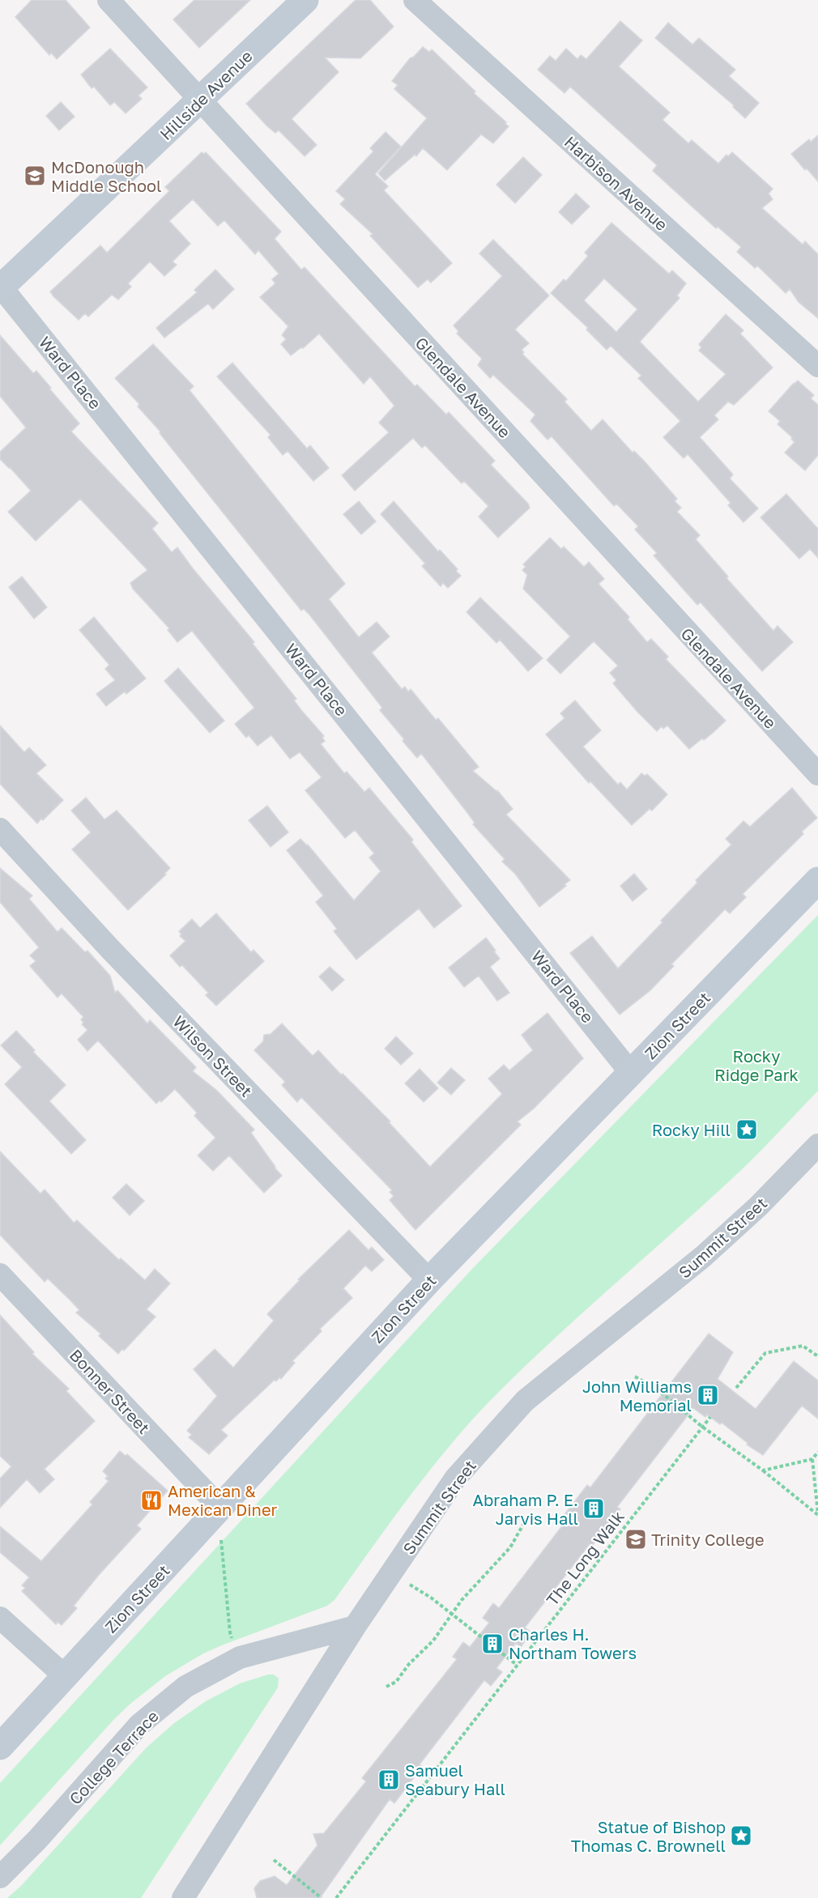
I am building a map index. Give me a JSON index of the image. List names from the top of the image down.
{
  "streets": {
    "main road": ["Hillside Avenue", "Zion Street"],
    "street": [
      "Harbison Avenue",
      "Ward Place",
      "Glendale Avenue",
      "Wilson Street",
      "Summit Street",
      "Bonner Street",
      "College Terrace"
    ],
    "path": ["The Long Walk"]
  },
  "crossings": [
    ["Hillside Avenue", "Ward Place"],
    ["Hillside Avenue", "Glendale Avenue"],
    ["Ward Place", "Zion Street"],
    ["Zion Street", "Wilson Street"],
    ["Zion Street", "Bonner Street"],
    ["Summit Street", "College Terrace"]
  ],
  "parks": ["Rocky Ridge Park"],
  "places": {
    "school or university": ["McDonough Middle School", "Trinity College"],
    "place": ["Rocky Hill", "Statue of Bishop Thomas C. Brownell"],
    "building": [
      "John Williams Memorial",
      "Abraham P. E. Jarvis Hall",
      "Charles H. Northam Towers",
      "Samuel Seabury Hall"
    ],
    "restaurant": ["American & Mexican Diner"]
  }
}
